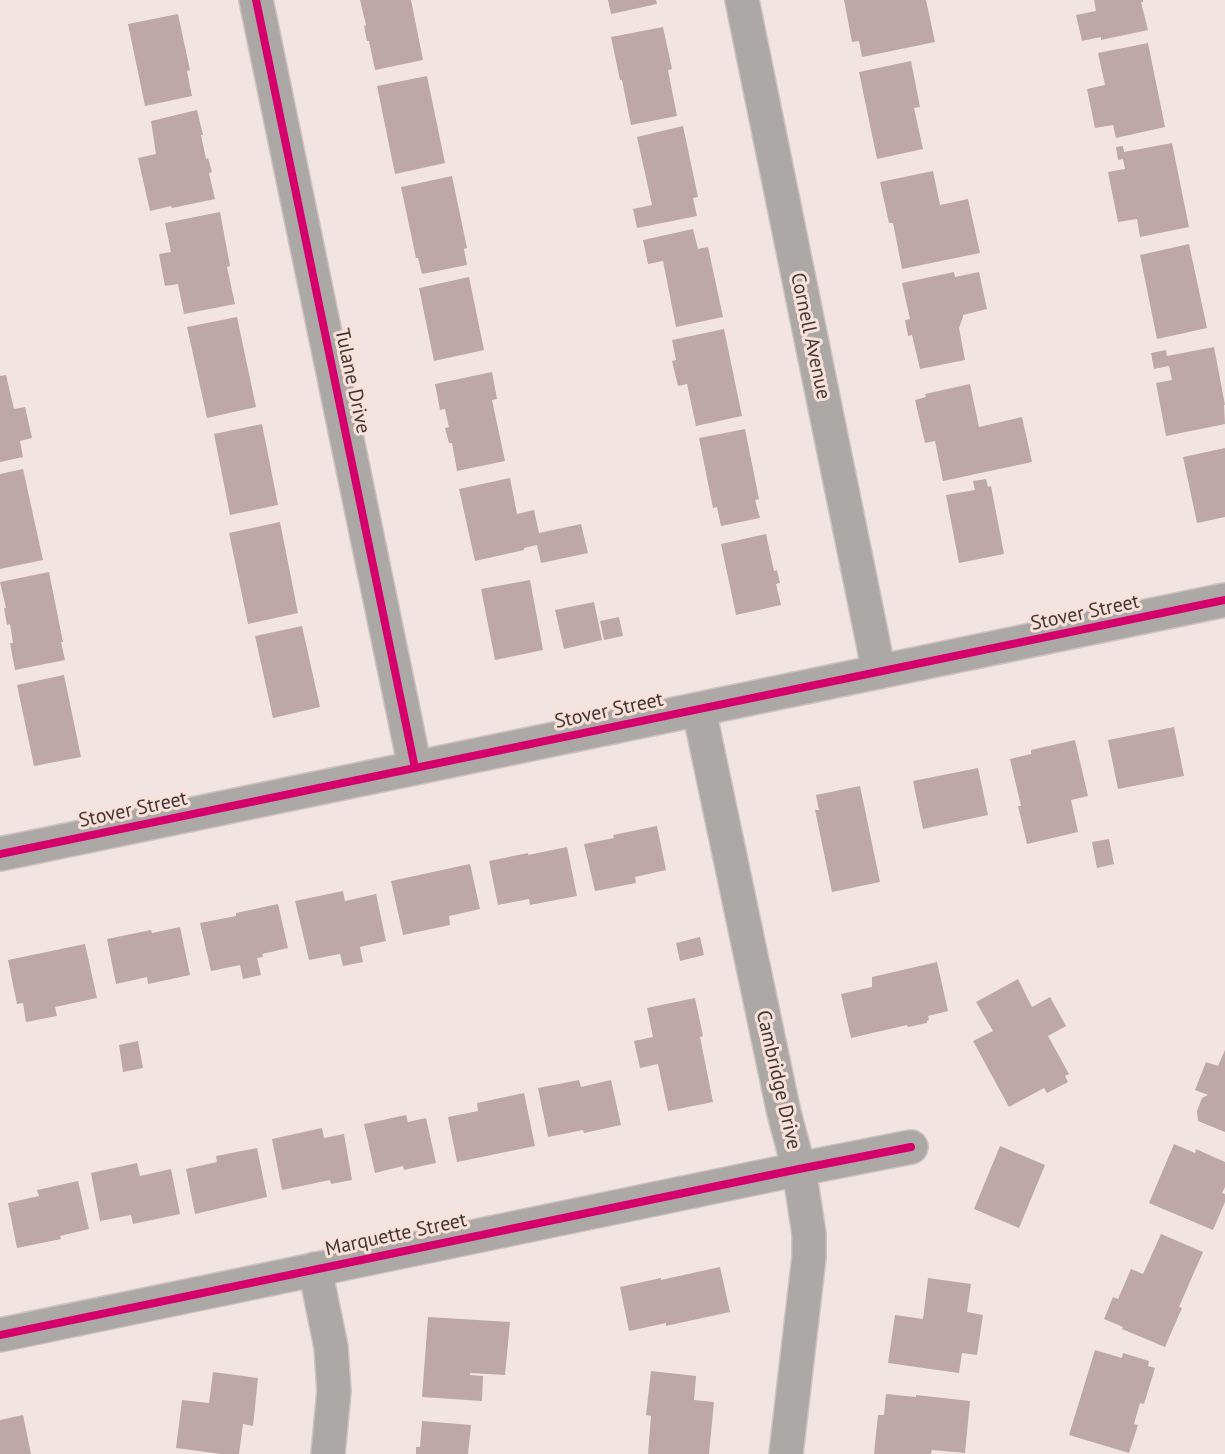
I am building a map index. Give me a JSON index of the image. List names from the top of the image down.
{
  "streets": {
    "street": [
      "Cornell Avenue",
      "Tulane Drive",
      "Stover Street",
      "Cambridge Drive",
      "Marquette Street"
    ]
  },
  "crossings": [
    ["Cornell Avenue", "Stover Street"],
    ["Tulane Drive", "Stover Street"],
    ["Stover Street", "Cambridge Drive"],
    ["Cambridge Drive", "Marquette Street"]
  ]
}
